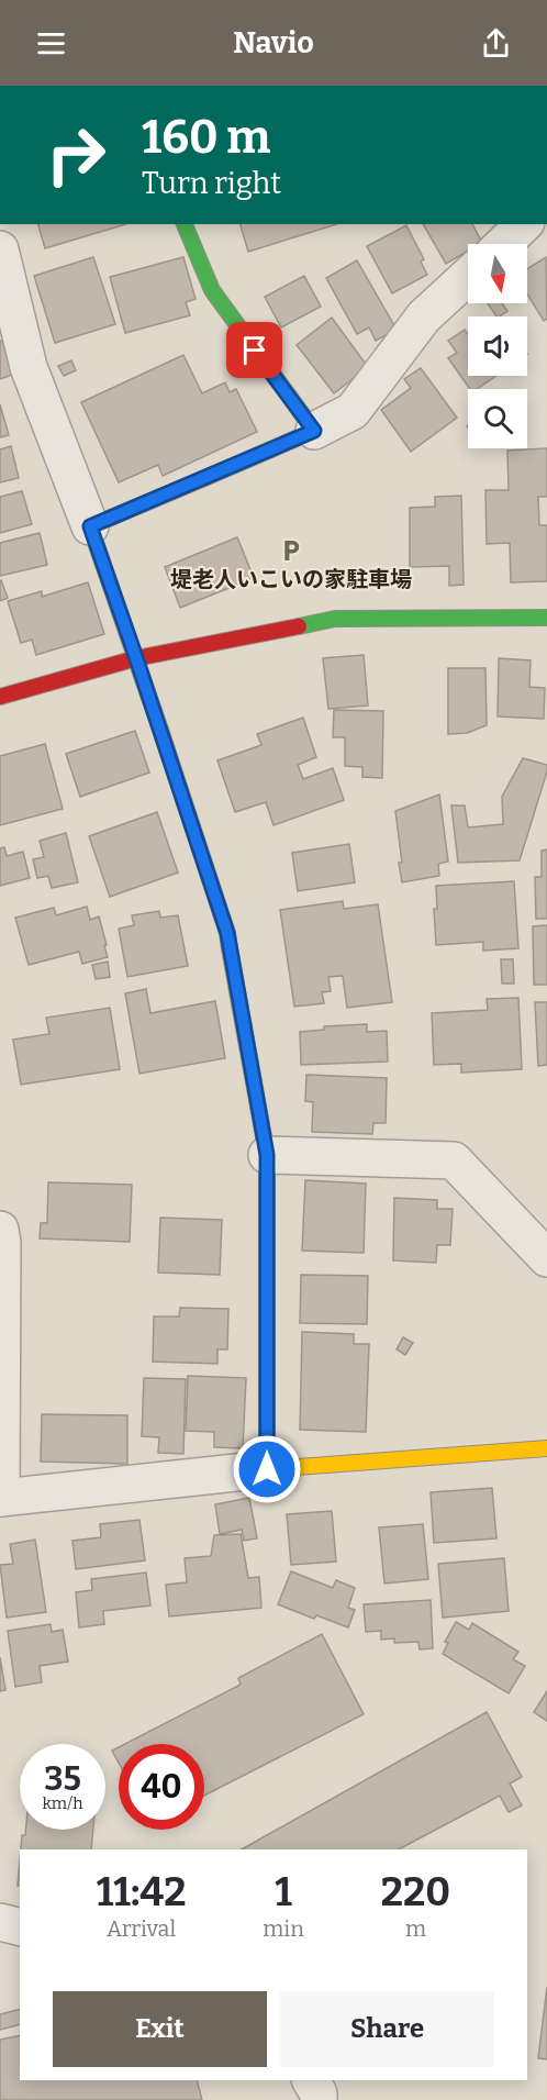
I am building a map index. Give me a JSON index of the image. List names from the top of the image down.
{
  "places": {
    "parking": ["堤老人いこいの家駐車場"]
  },
  "north": "bottom",
  "page": {
    "header": "Navio",
    "turn": ["160 m", "Turn right"],
    "speed": "35 km/h",
    "limit": "40",
    "eta": [
      "11:42",
      "Arrival",
      "1",
      "min",
      "220",
      "m"
    ],
    "buttons": ["Exit", "Share"]
  }
}
